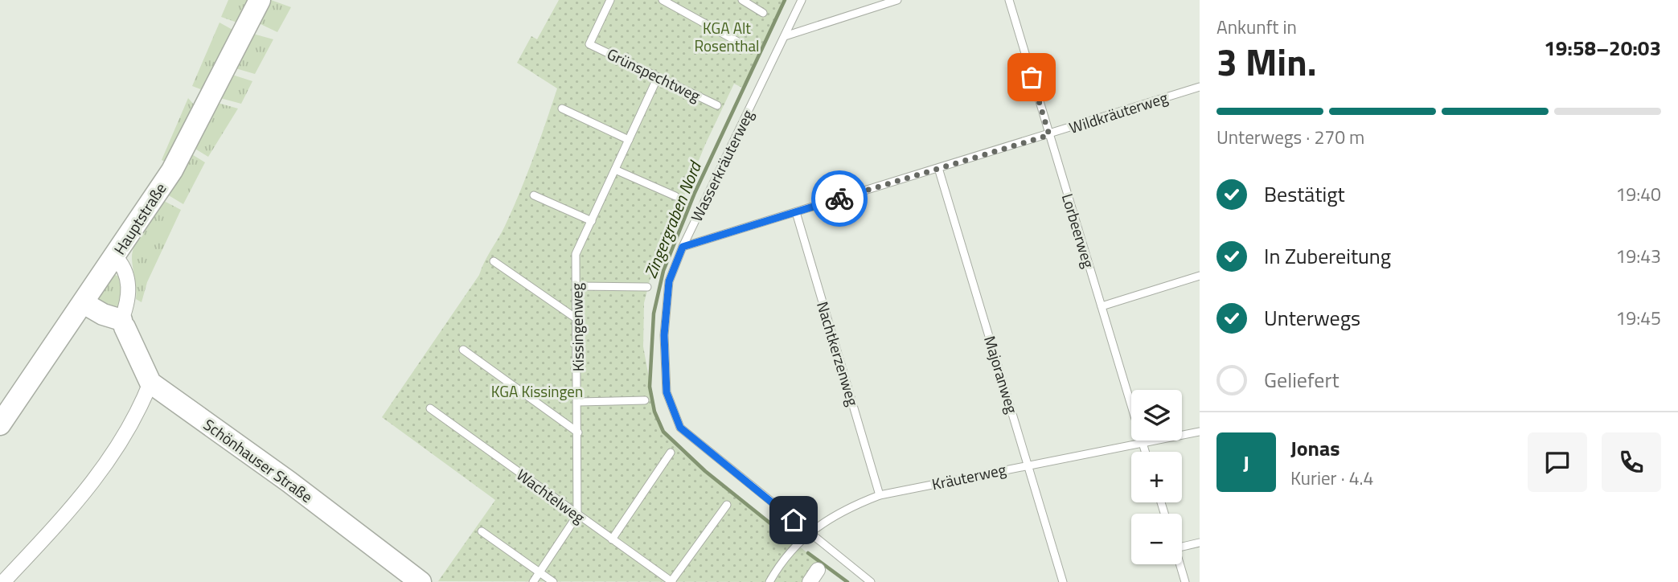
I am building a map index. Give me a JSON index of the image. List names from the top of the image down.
{
  "streets": {
    "street": ["Hauptstraße", "Schönhauser Straße"],
    "lane": [
      "Grünspechtweg",
      "Wildkräuterweg",
      "Wasserkräuterweg",
      "Lorbeerweg",
      "Kissingenweg",
      "Nachtkerzenweg",
      "Majoranweg",
      "Kräuterweg",
      "Wachtelweg"
    ]
  },
  "crossings": [
    ["Grünspechtweg", "Kissingenweg"],
    ["Wildkräuterweg", "Wasserkräuterweg"],
    ["Wildkräuterweg", "Lorbeerweg"],
    ["Wildkräuterweg", "Nachtkerzenweg"],
    ["Wildkräuterweg", "Majoranweg"],
    ["Wasserkräuterweg", "Kräuterweg"],
    ["Lorbeerweg", "Kräuterweg"],
    ["Kissingenweg", "Wachtelweg"],
    ["Nachtkerzenweg", "Kräuterweg"],
    ["Majoranweg", "Kräuterweg"]
  ],
  "water": ["Zingergraben Nord"],
  "parks": ["KGA Alt Rosenthal", "KGA Kissingen"],
  "page": {
    "heading": ["3 Min.", "Ankunft in", "19:58–20:03"],
    "panel": ["Jonas", "Kurier · 4.4"],
    "bar": "Unterwegs · 270 m",
    "list": [
      ["Bestätigt", "19:40"],
      ["In Zubereitung", "19:43"],
      ["Unterwegs", "19:45"],
      "Geliefert"
    ],
    "map_buttons": ["+", "−"],
    "round": "J"
  }
}
